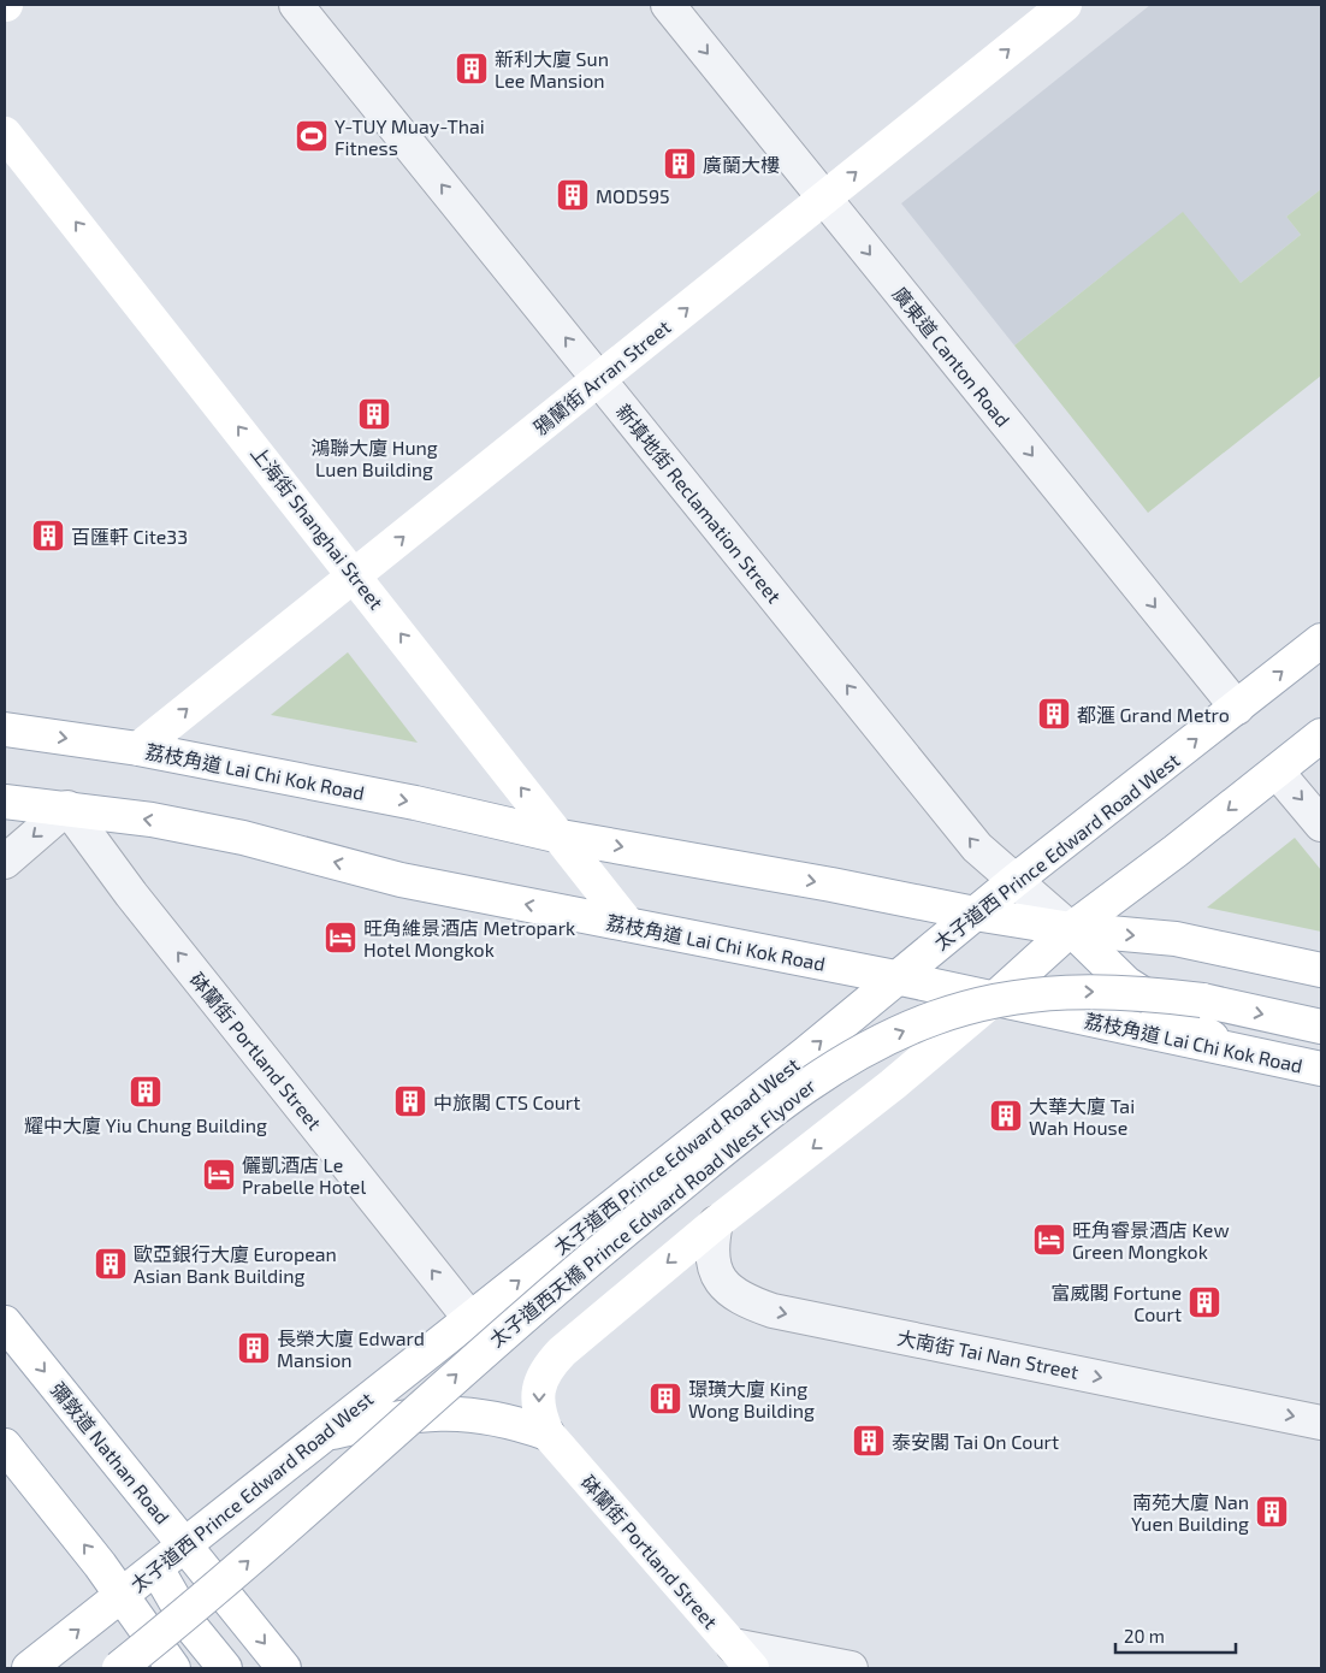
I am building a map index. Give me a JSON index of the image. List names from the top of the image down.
{
  "streets": {
    "main road": [
      "鴉蘭街 Arran Street",
      "上海街 Shanghai Street",
      "荔枝角道 Lai Chi Kok Road",
      "太子道西 Prince Edward Road West",
      "砵蘭街 Portland Street",
      "太子道西天橋 Prince Edward Road West Flyover",
      "彌敦道 Nathan Road"
    ],
    "street": ["廣東道 Canton Road", "新填地街 Reclamation Street", "大南街 Tai Nan Street"]
  },
  "crossings": [
    ["廣東道 Canton Road", "鴉蘭街 Arran Street"],
    ["廣東道 Canton Road", "太子道西 Prince Edward Road West"],
    ["鴉蘭街 Arran Street", "新填地街 Reclamation Street"],
    ["鴉蘭街 Arran Street", "上海街 Shanghai Street"],
    ["鴉蘭街 Arran Street", "荔枝角道 Lai Chi Kok Road"],
    ["新填地街 Reclamation Street", "荔枝角道 Lai Chi Kok Road"],
    ["新填地街 Reclamation Street", "太子道西 Prince Edward Road West"],
    ["上海街 Shanghai Street", "荔枝角道 Lai Chi Kok Road"],
    ["荔枝角道 Lai Chi Kok Road", "太子道西 Prince Edward Road West"],
    ["荔枝角道 Lai Chi Kok Road", "砵蘭街 Portland Street"],
    ["太子道西 Prince Edward Road West", "砵蘭街 Portland Street"],
    ["太子道西 Prince Edward Road West", "彌敦道 Nathan Road"]
  ],
  "one_way": [
    "廣東道 Canton Road",
    "鴉蘭街 Arran Street",
    "新填地街 Reclamation Street",
    "上海街 Shanghai Street",
    "砵蘭街 Portland Street",
    "大南街 Tai Nan Street"
  ],
  "places": {
    "building": [
      "新利大廈 Sun Lee Mansion",
      "廣蘭大樓",
      "MOD595",
      "鴻聯大廈 Hung Luen Building",
      "百匯軒 Cite33",
      "都滙 Grand Metro",
      "耀中大廈 Yiu Chung Building",
      "中旅閣 CTS Court",
      "大華大廈 Tai Wah House",
      "歐亞銀行大廈 European Asian Bank Building",
      "富威閣 Fortune Court",
      "長榮大廈 Edward Mansion",
      "璟璜大廈 King Wong Building",
      "泰安閣 Tai On Court",
      "南苑大廈 Nan Yuen Building"
    ],
    "sports": ["Y-TUY Muay-Thai Fitness"],
    "hotel": ["旺角維景酒店 Metropark Hotel Mongkok", "儷凱酒店 Le Prabelle Hotel", "旺角睿景酒店 Kew Green Mongkok"]
  },
  "scale_bar": "20 m"
}
